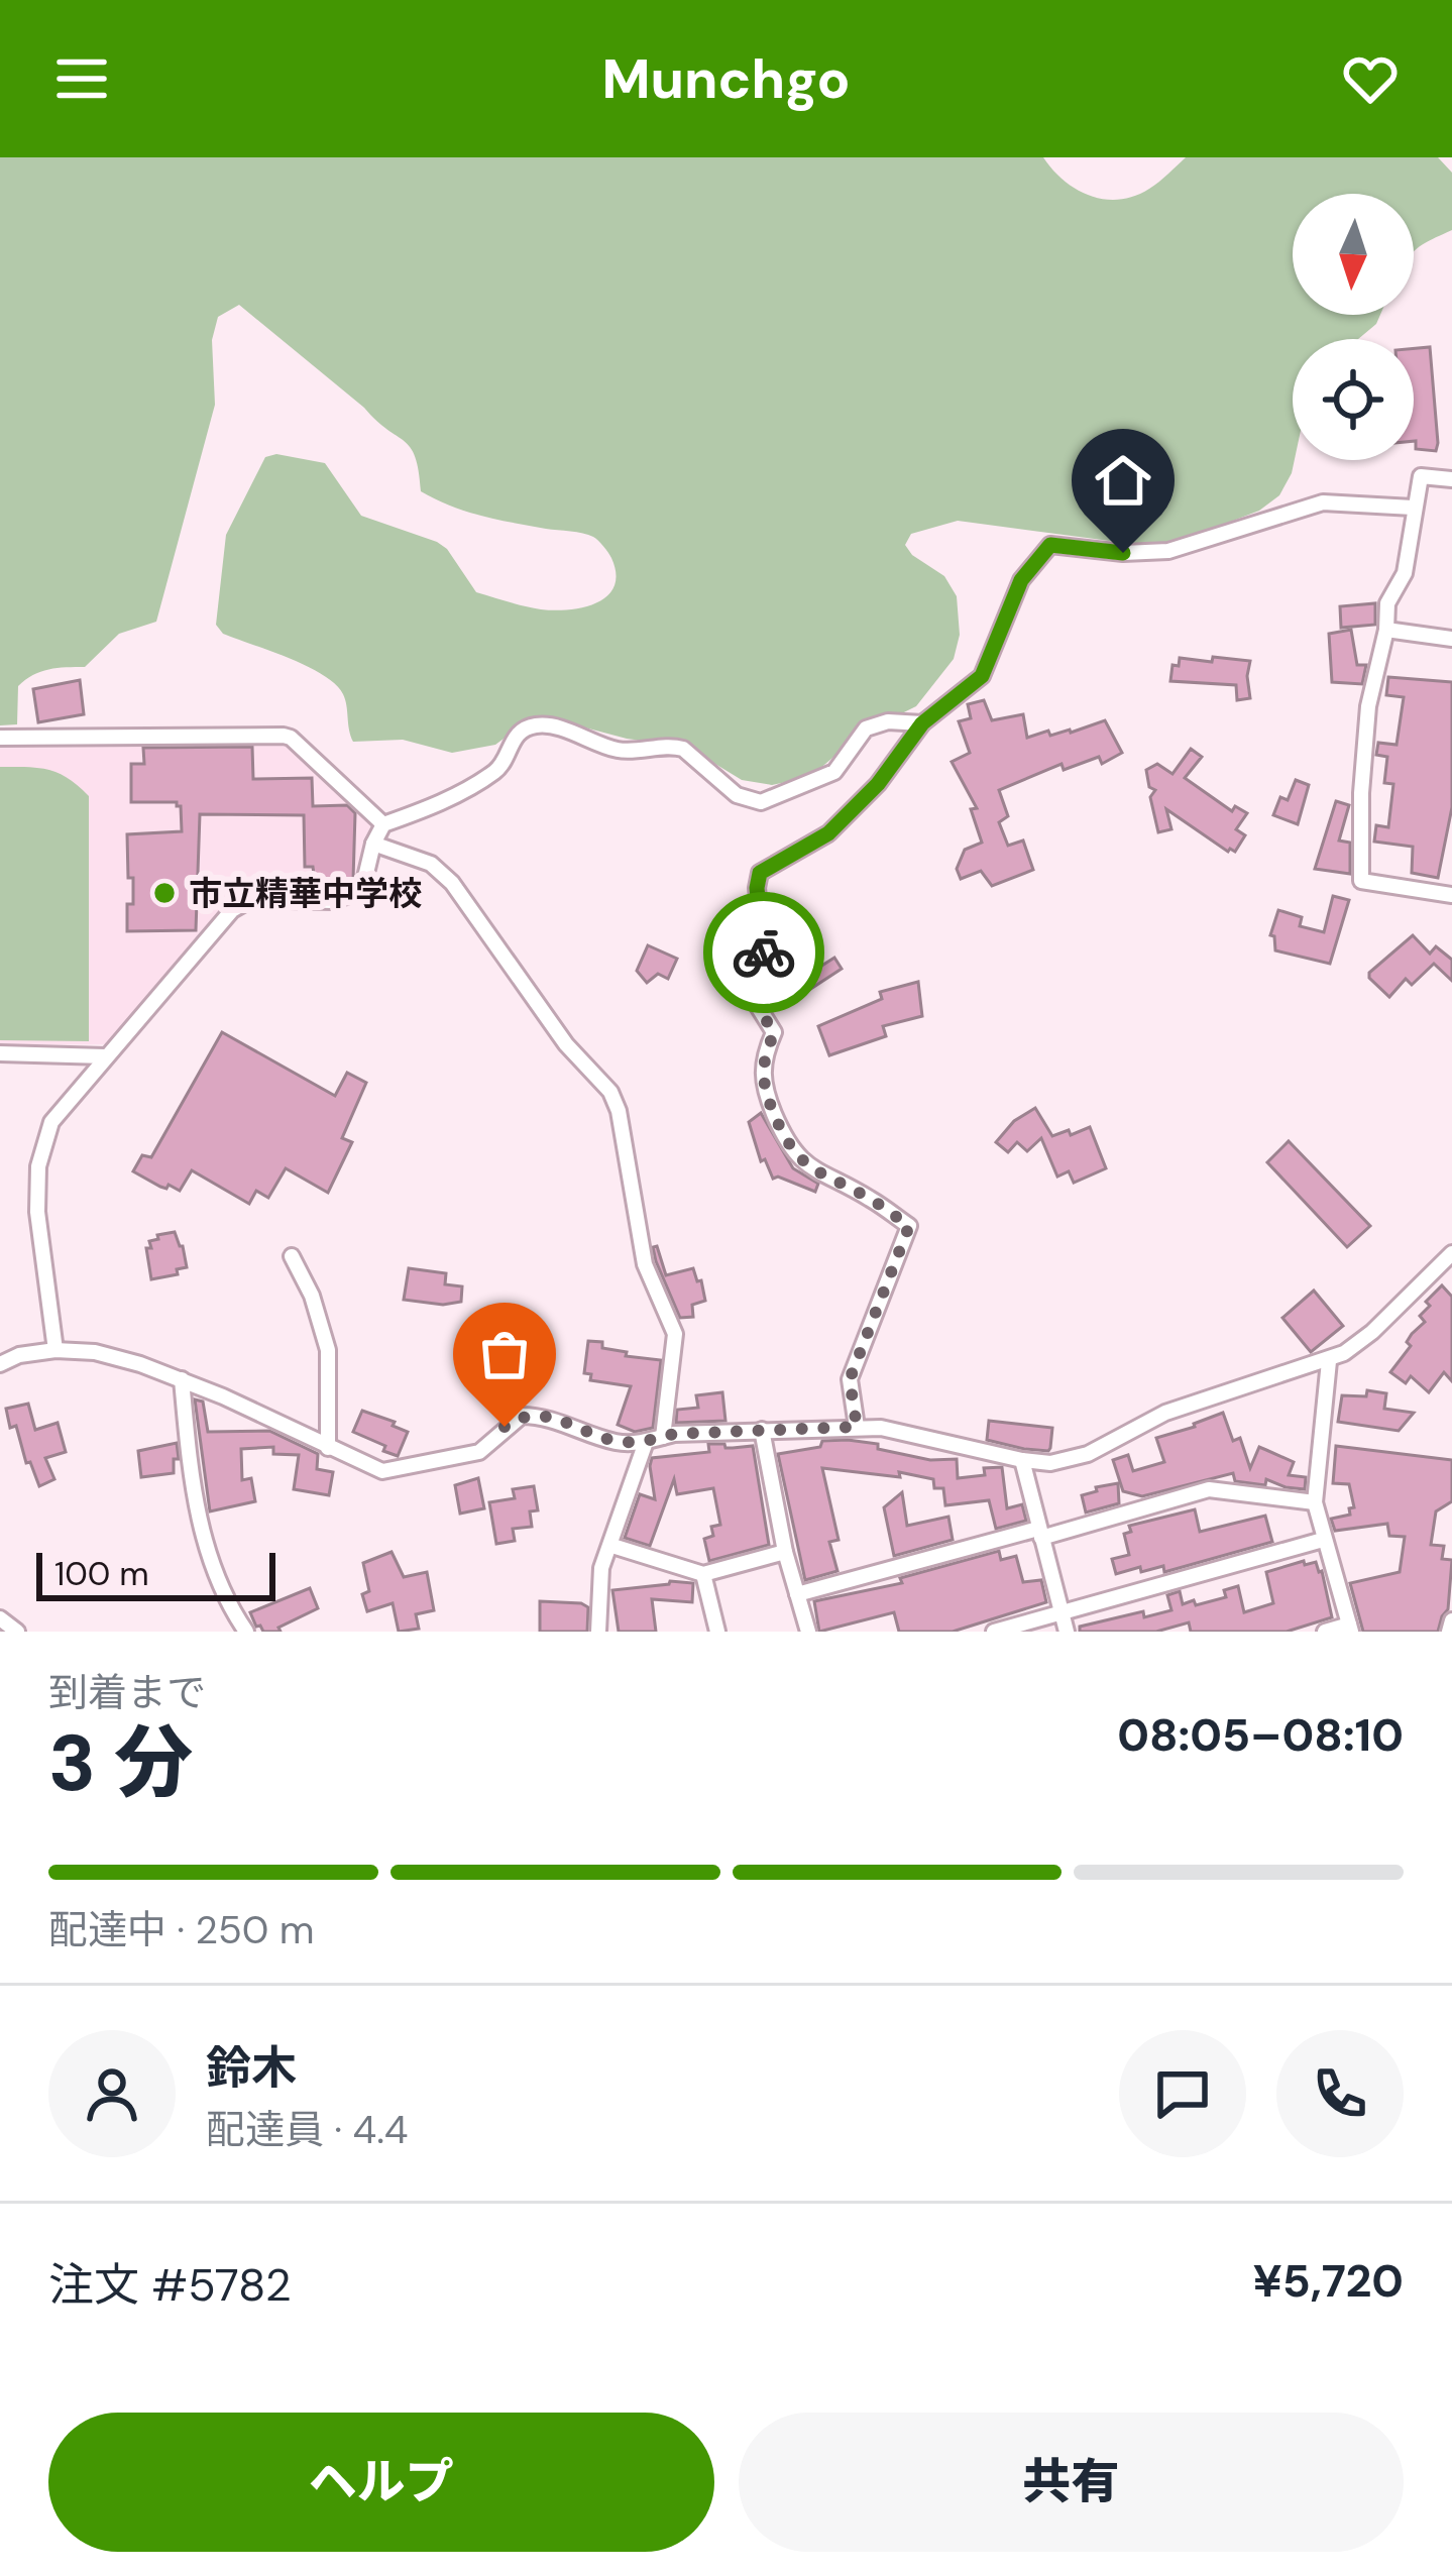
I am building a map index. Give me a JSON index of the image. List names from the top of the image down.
{
  "places": ["市立精華中学校"],
  "scale_bar": "100 m",
  "north": "bottom",
  "page": {
    "header": "Munchgo",
    "scale": "100 m",
    "heading": ["3 分", "到着まで", "08:05–08:10"],
    "panel": [
      "鈴木",
      "配達員 · 4.4",
      "注文 #5782",
      "¥5,720"
    ],
    "bar": "配達中 · 250 m",
    "buttons": ["ヘルプ", "共有"]
  }
}
